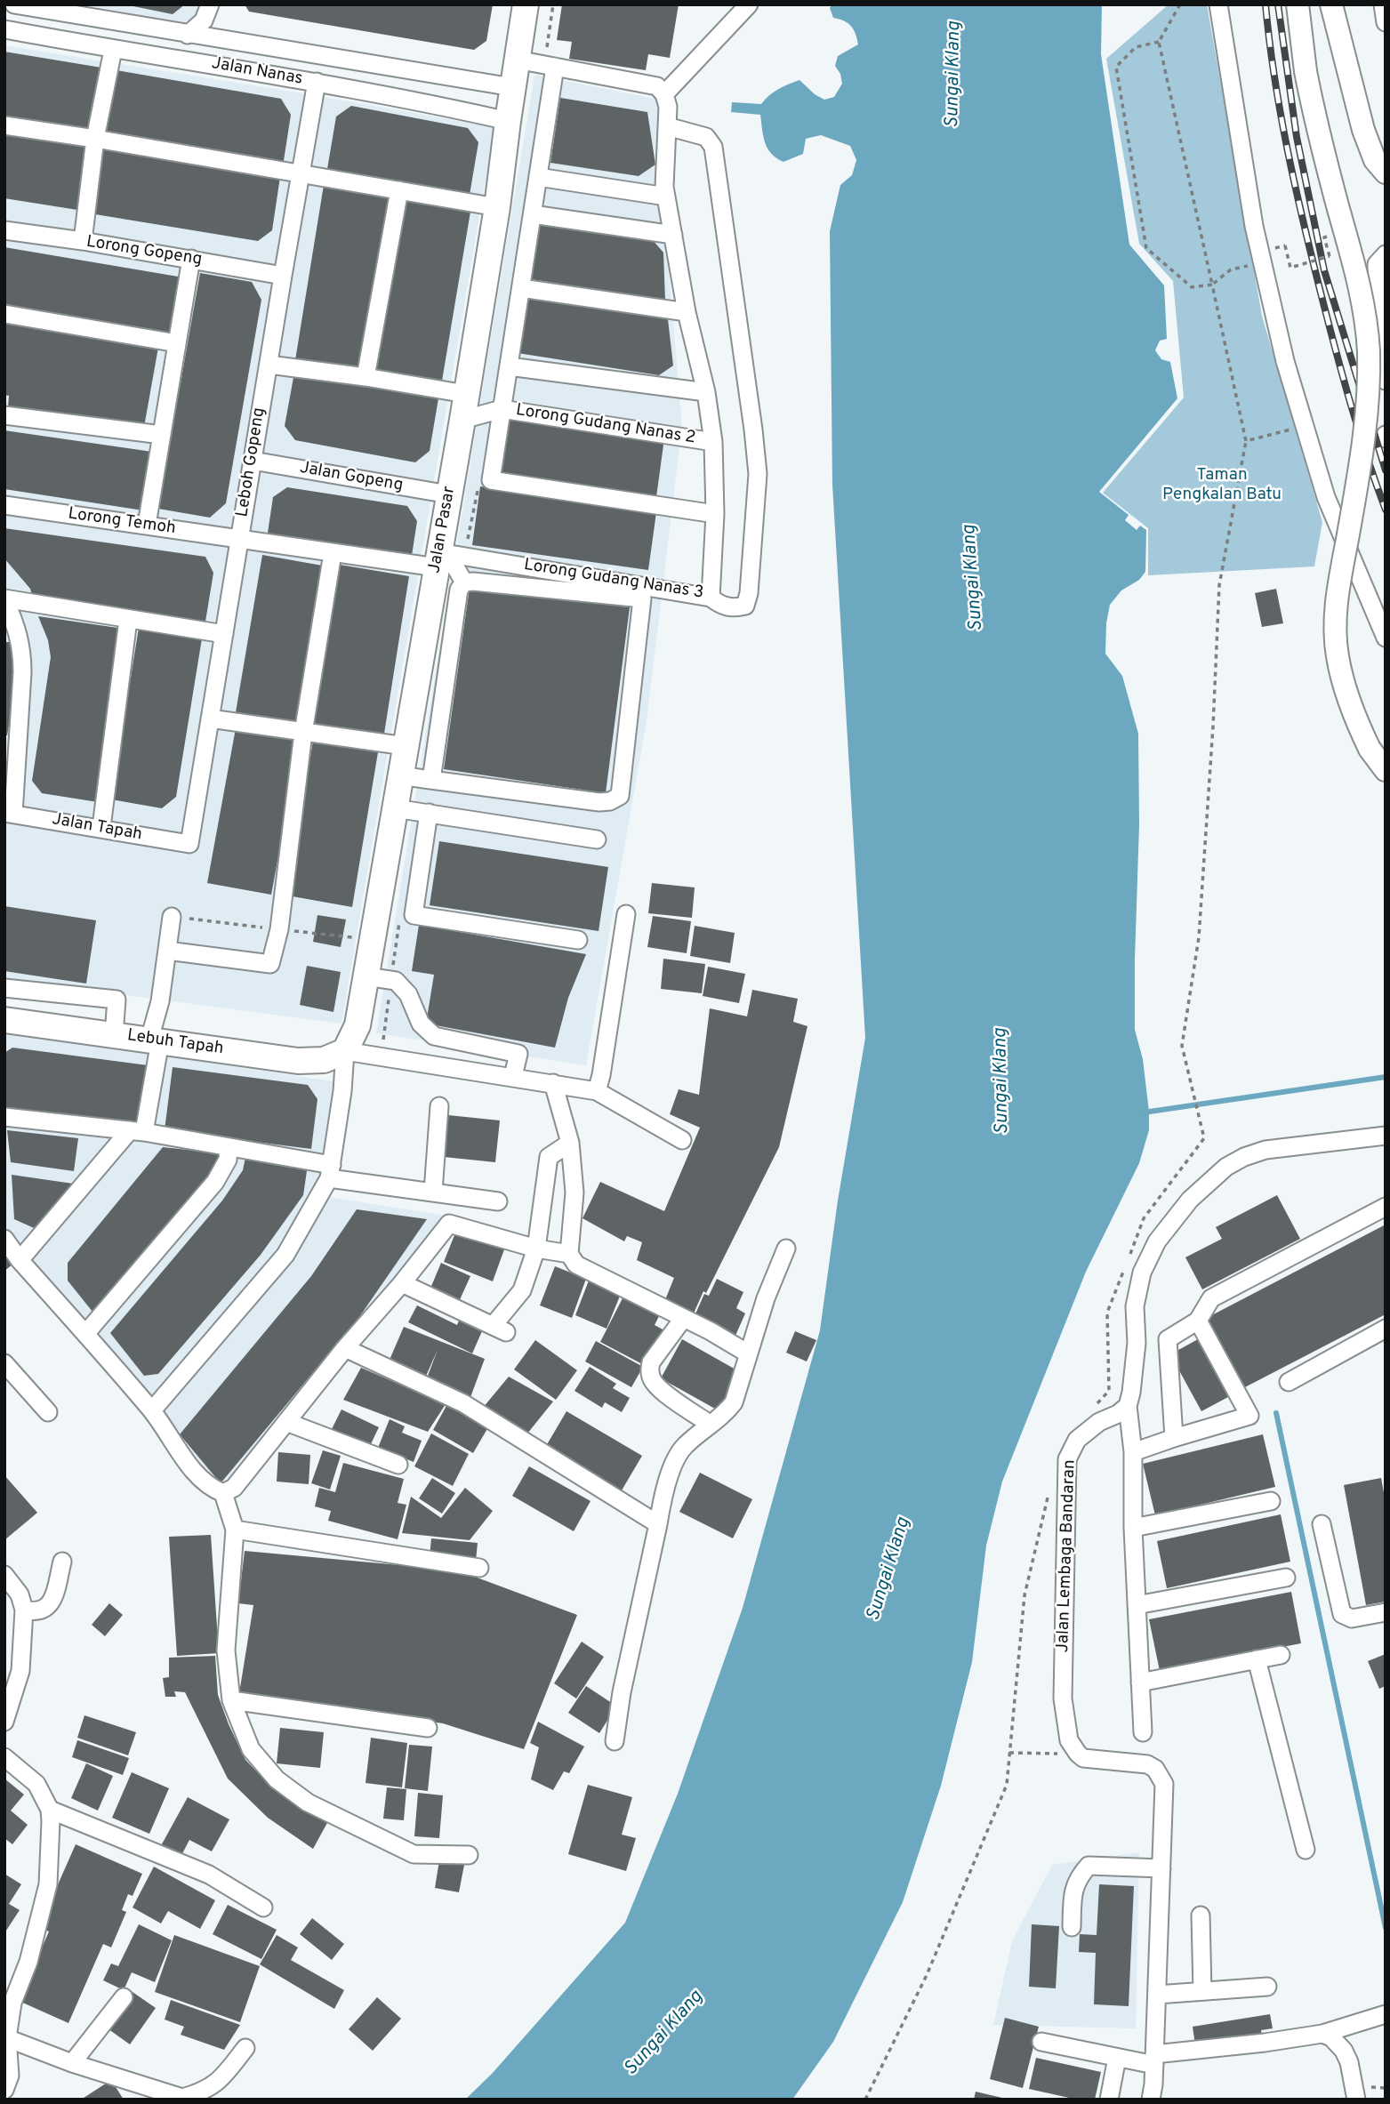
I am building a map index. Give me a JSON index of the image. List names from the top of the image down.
{
  "streets": {
    "highway": ["Jalan Pasar", "Lebuh Tapah"],
    "street": [
      "Jalan Nanas",
      "Lorong Gopeng",
      "Lorong Gudang Nanas 2",
      "Leboh Gopeng",
      "Jalan Gopeng",
      "Lorong Temoh",
      "Lorong Gudang Nanas 3",
      "Jalan Tapah",
      "Jalan Lembaga Bandaran"
    ]
  },
  "crossings": [
    ["Jalan Nanas", "Leboh Gopeng"],
    ["Jalan Nanas", "Jalan Pasar"],
    ["Lorong Gopeng", "Leboh Gopeng"],
    ["Lorong Gudang Nanas 2", "Jalan Pasar"],
    ["Lorong Gudang Nanas 2", "Lorong Gudang Nanas 3"],
    ["Leboh Gopeng", "Jalan Gopeng"],
    ["Leboh Gopeng", "Lorong Temoh"],
    ["Leboh Gopeng", "Jalan Tapah"],
    ["Jalan Gopeng", "Jalan Pasar"],
    ["Lorong Temoh", "Lorong Gudang Nanas 3"],
    ["Jalan Pasar", "Lorong Gudang Nanas 3"],
    ["Jalan Pasar", "Lebuh Tapah"]
  ],
  "water": ["Sungai Klang"],
  "parks": ["Taman Pengkalan Batu"]
}
